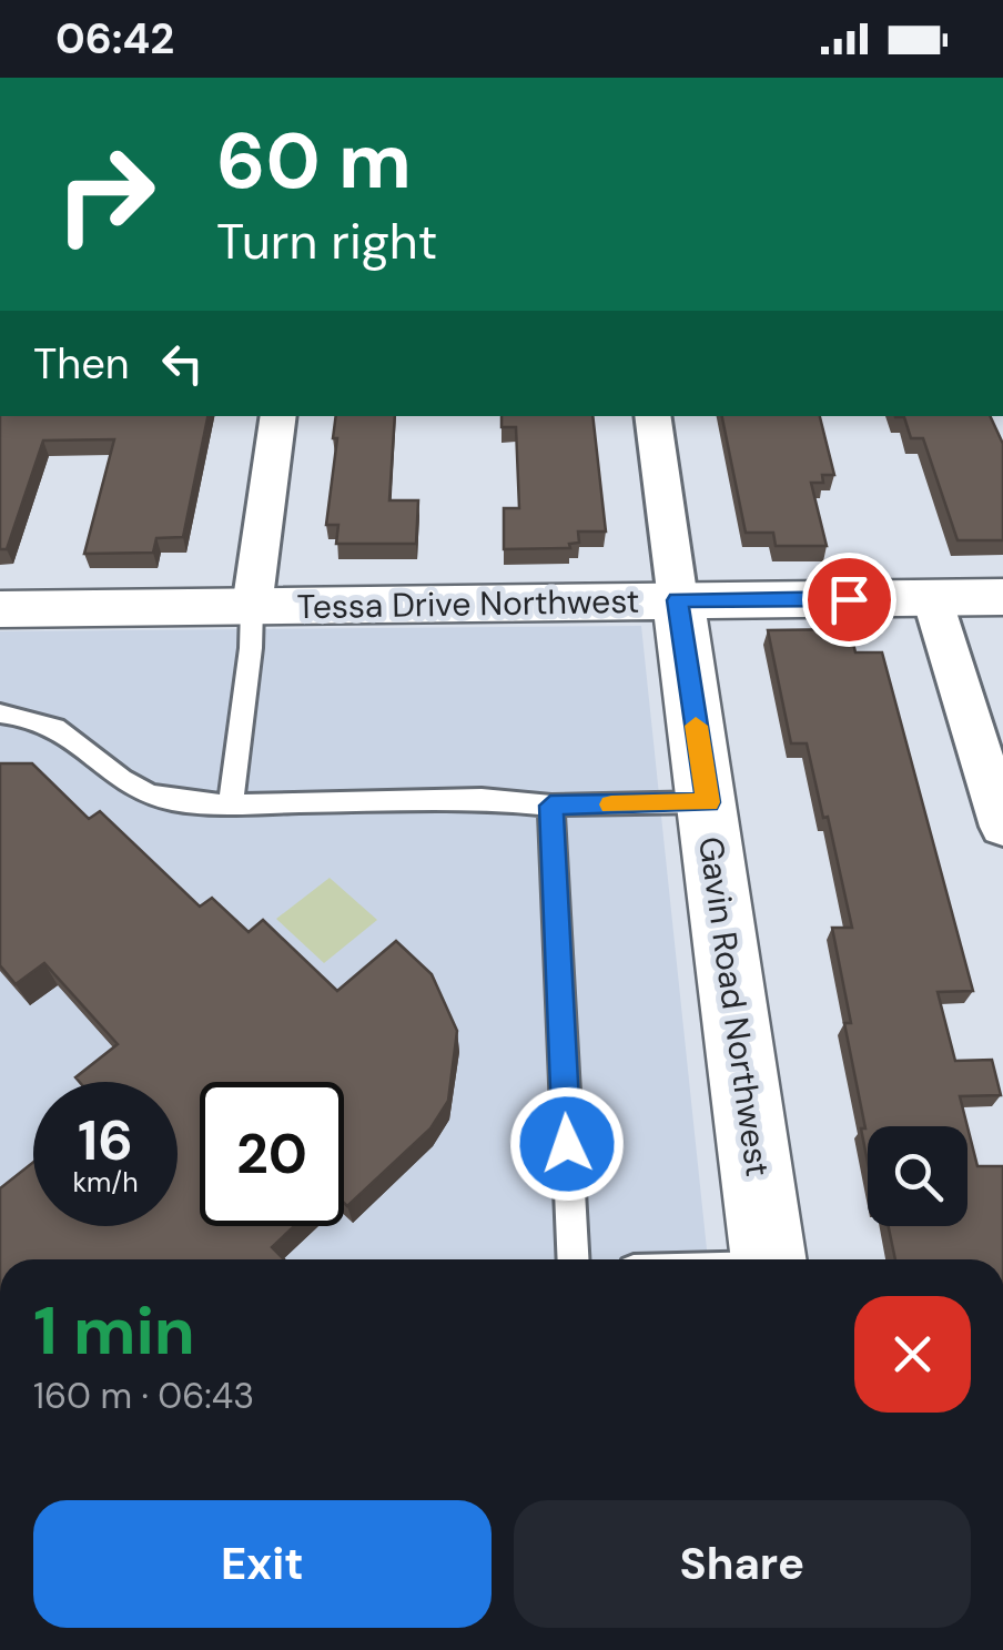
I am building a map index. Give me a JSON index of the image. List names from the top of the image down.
{
  "streets": {
    "main road": ["Tessa Drive Northwest", "Gavin Road Northwest"]
  },
  "crossings": [
    ["Tessa Drive Northwest", "Gavin Road Northwest"]
  ],
  "page": {
    "status": "06:42",
    "turn": ["60 m", "Turn right"],
    "then": "Then",
    "speed": "16 km/h",
    "limit": "20",
    "heading": ["1 min", "160 m · 06:43"],
    "buttons": ["Exit", "Share"]
  }
}
